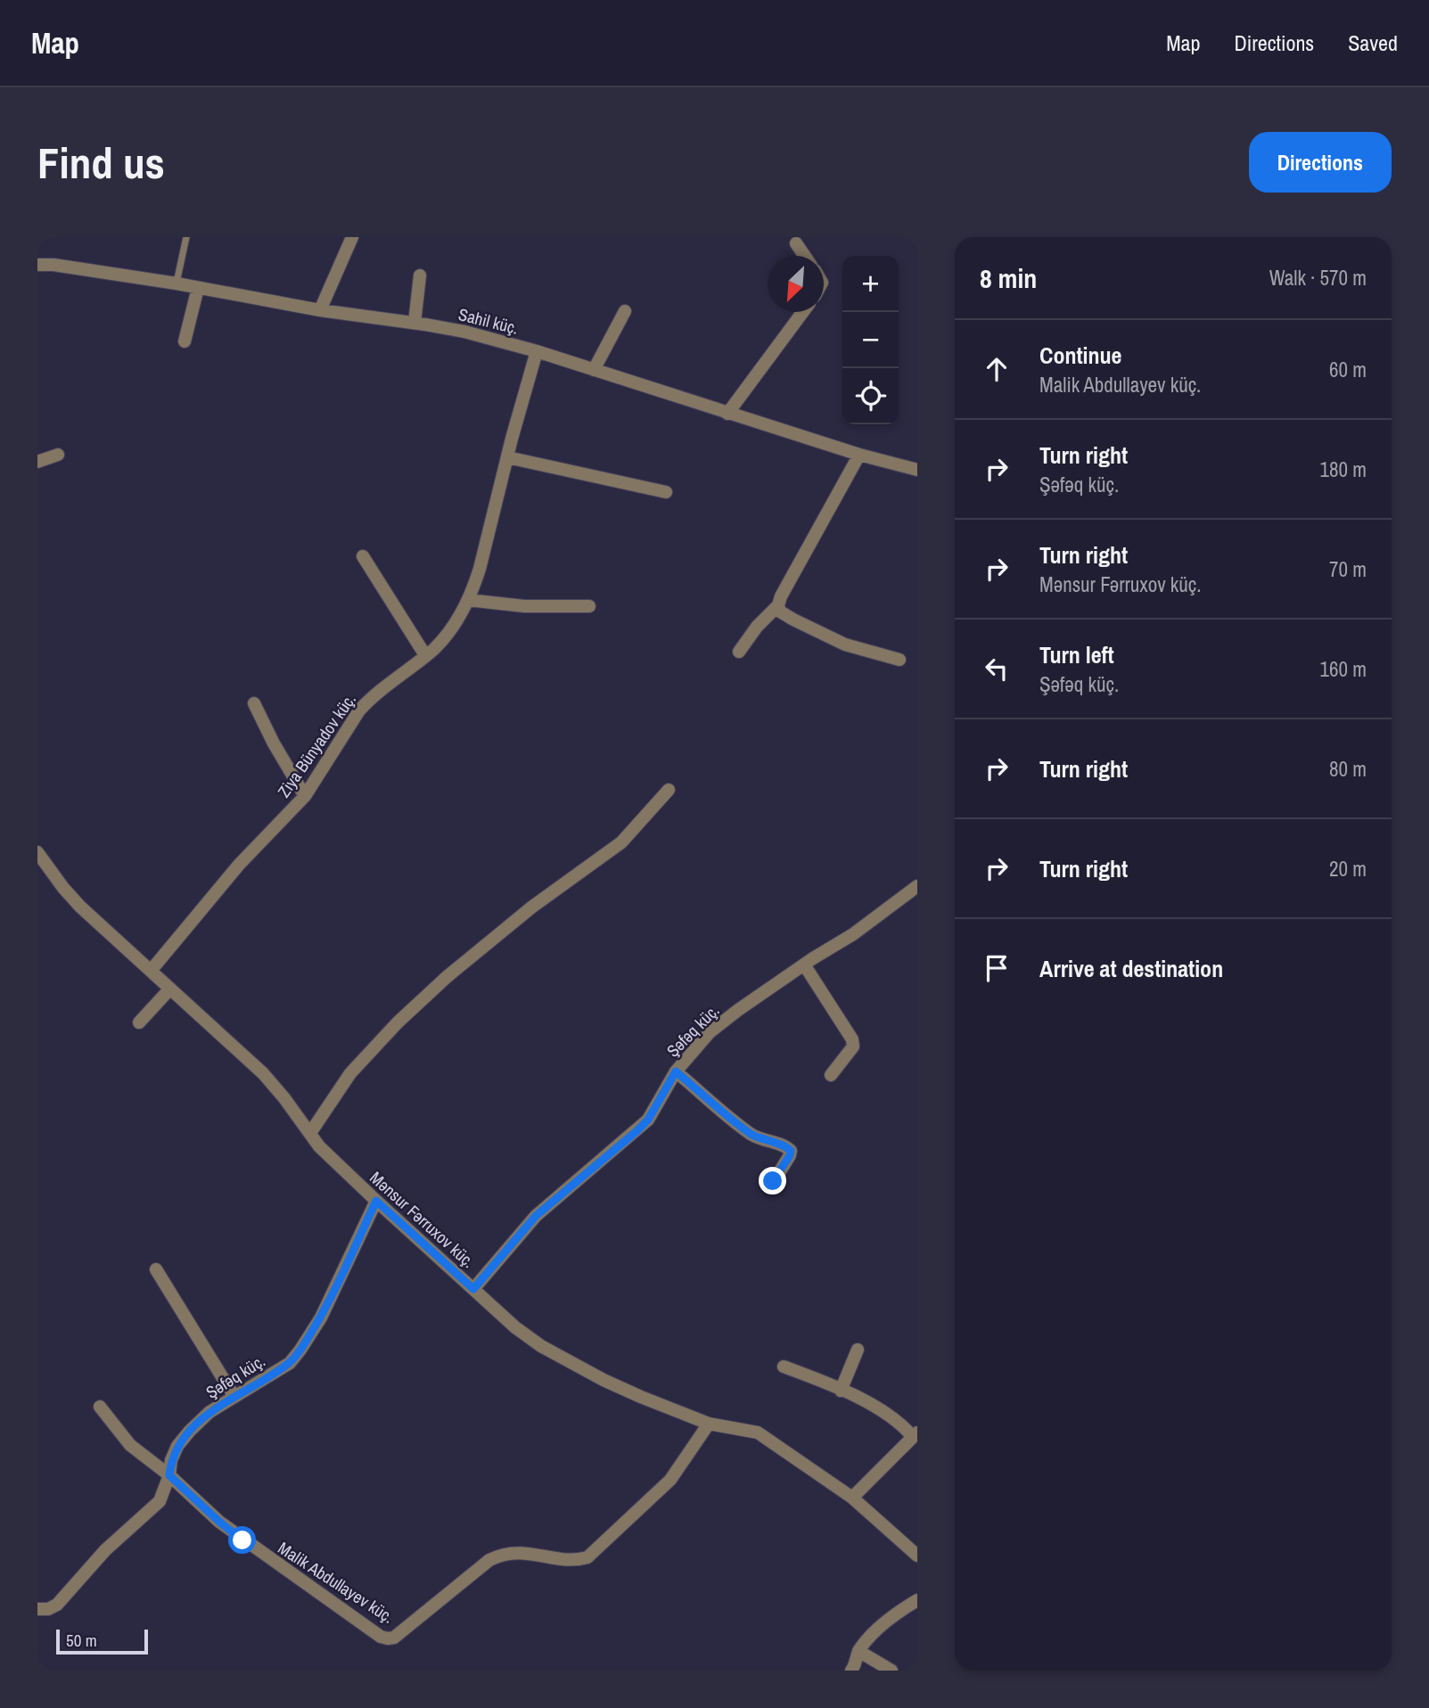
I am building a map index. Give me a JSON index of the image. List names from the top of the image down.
{
  "streets": {
    "street": [
      "Sahil küç.",
      "Ziya Bünyadov küç.",
      "Şəfəq küç.",
      "Mənsur Fərruxov küç.",
      "Malik Abdullayev küç."
    ]
  },
  "crossings": [
    ["Sahil küç.", "Ziya Bünyadov küç."],
    ["Ziya Bünyadov küç.", "Mənsur Fərruxov küç."],
    ["Şəfəq küç.", "Mənsur Fərruxov küç."],
    ["Şəfəq küç.", "Malik Abdullayev küç."],
    ["Mənsur Fərruxov küç.", "Malik Abdullayev küç."]
  ],
  "scale_bar": "50 m",
  "north": "bottom left",
  "page": {
    "header": "Map",
    "nav": ["Map", "Directions", "Saved"],
    "buttons": "Directions",
    "title": "Find us",
    "heading": ["8 min", "Walk · 570 m"],
    "map_buttons": ["+", "−"],
    "list": [
      ["Continue", "Malik Abdullayev küç.", "60 m"],
      ["Turn right", "Şəfəq küç.", "180 m"],
      ["Turn right", "Mənsur Fərruxov küç.", "70 m"],
      ["Turn left", "Şəfəq küç.", "160 m"],
      ["Turn right", "80 m"],
      ["Turn right", "20 m"],
      "Arrive at destination"
    ],
    "scale": "50 m"
  }
}
